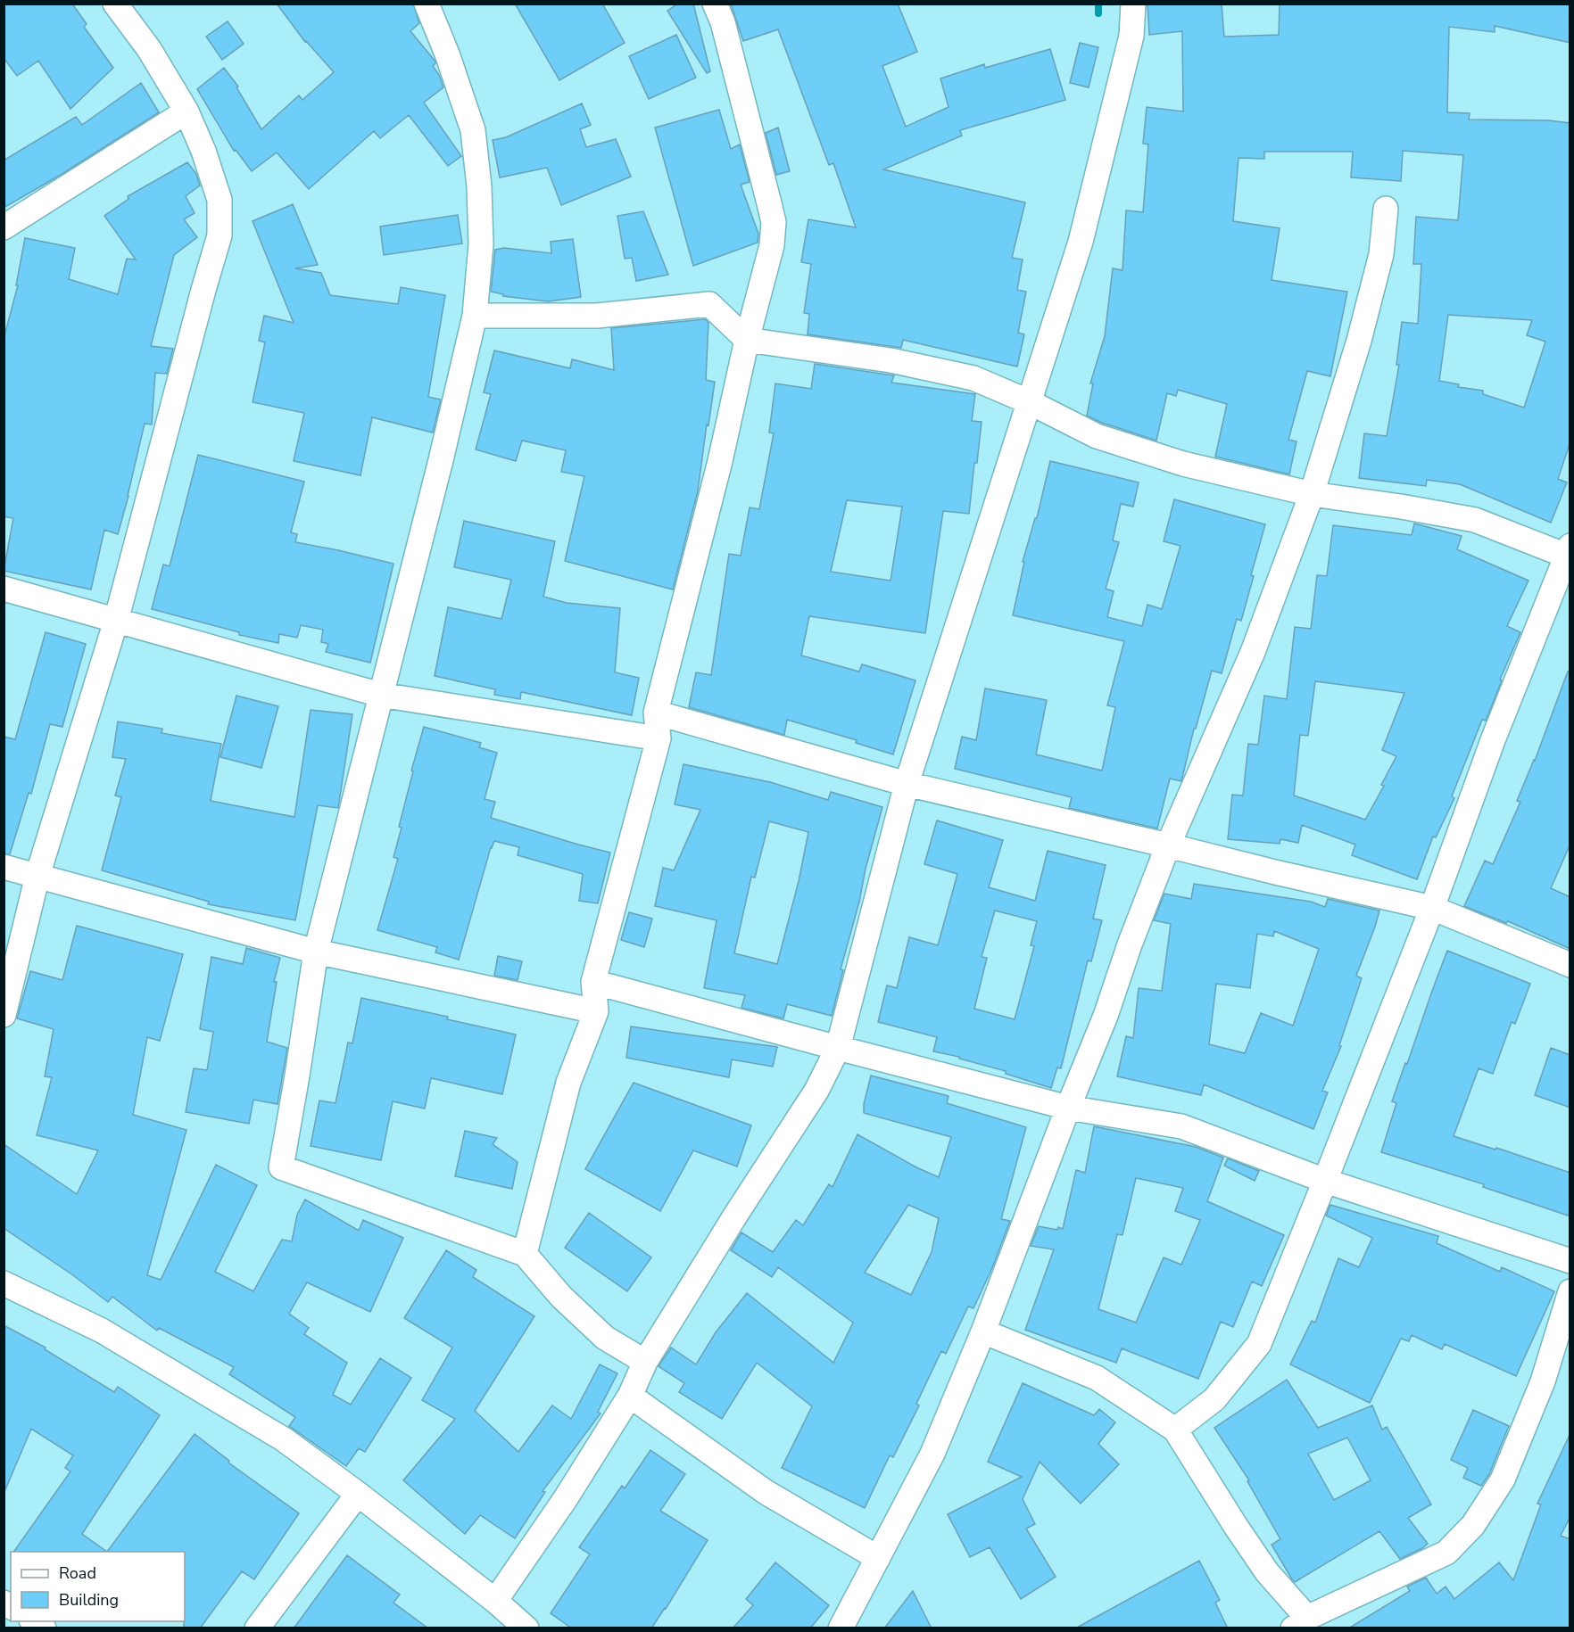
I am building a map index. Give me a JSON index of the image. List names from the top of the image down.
{
  "legend": ["Road", "Building"]
}
